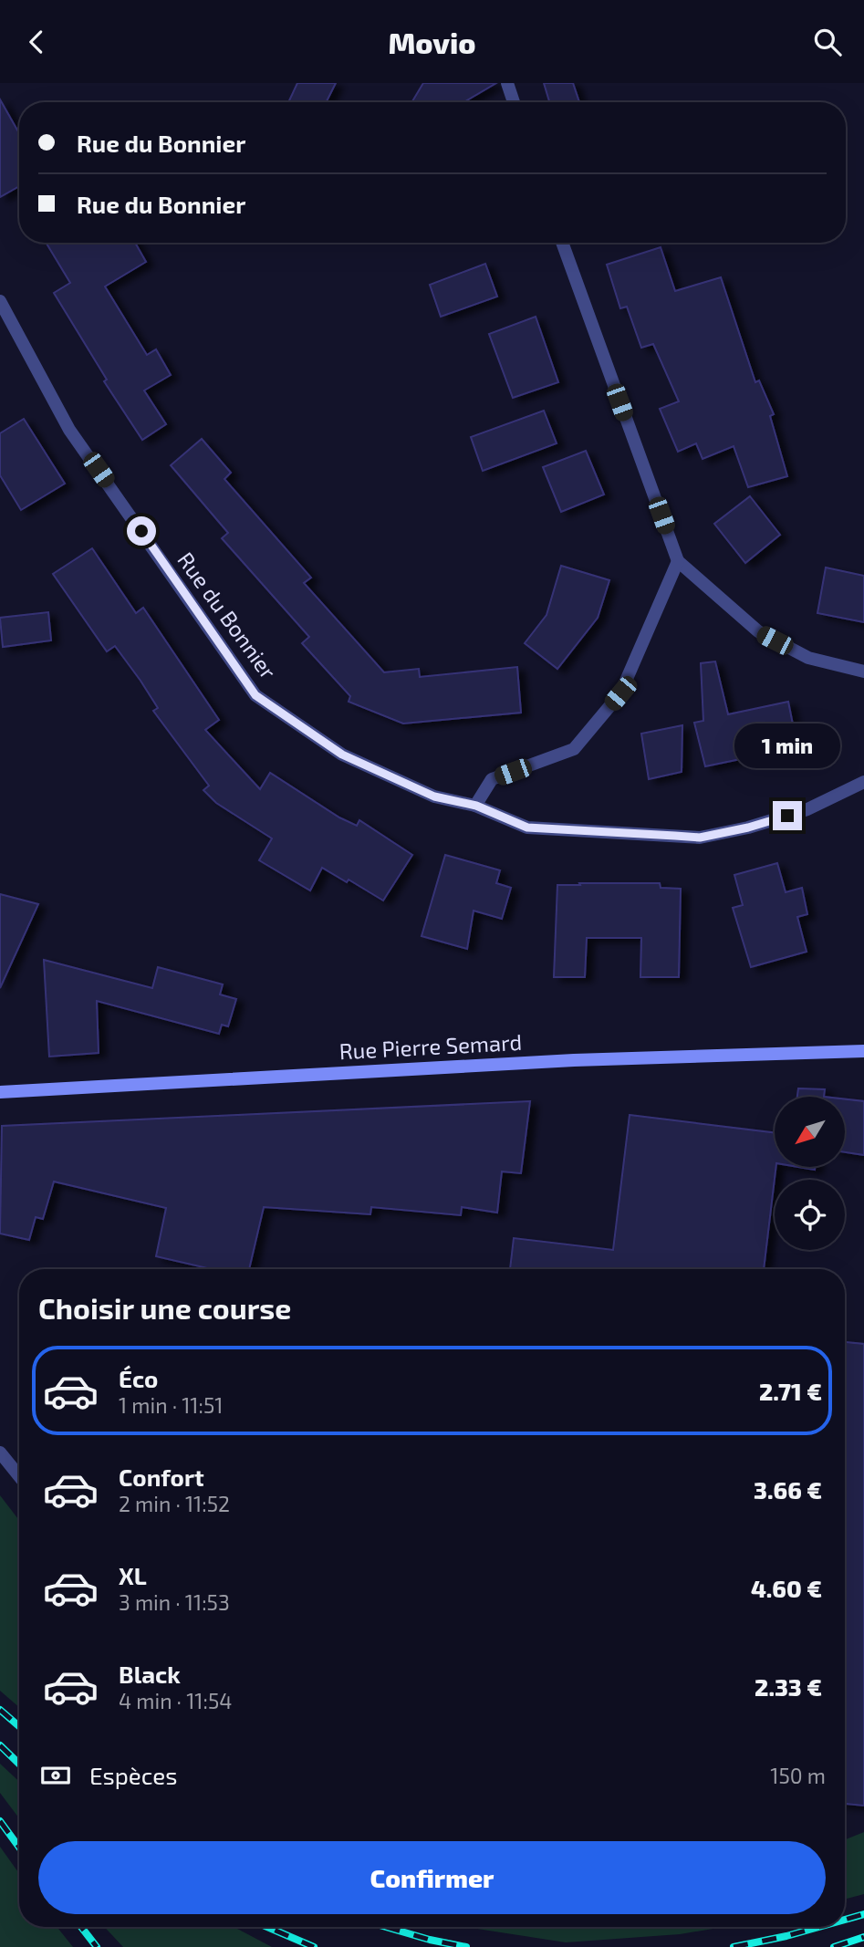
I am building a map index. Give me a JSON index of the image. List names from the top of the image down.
{
  "streets": {
    "street": ["Rue du Bonnier", "Rue Pierre Semard"]
  },
  "north": "bottom left",
  "page": {
    "header": "Movio",
    "banner": ["Rue du Bonnier", "Rue du Bonnier"],
    "bubble": "1 min",
    "heading": "Choisir une course",
    "list": [
      {
        "name": "Éco",
        "note": "1 min · 11:51",
        "value": "2.71 €"
      },
      {
        "name": "Confort",
        "note": "2 min · 11:52",
        "value": "3.66 €"
      },
      {
        "name": "XL",
        "note": "3 min · 11:53",
        "value": "4.60 €"
      },
      {
        "name": "Black",
        "note": "4 min · 11:54",
        "value": "2.33 €"
      }
    ],
    "pay": ["Espèces", "150 m"],
    "buttons": "Confirmer"
  }
}
